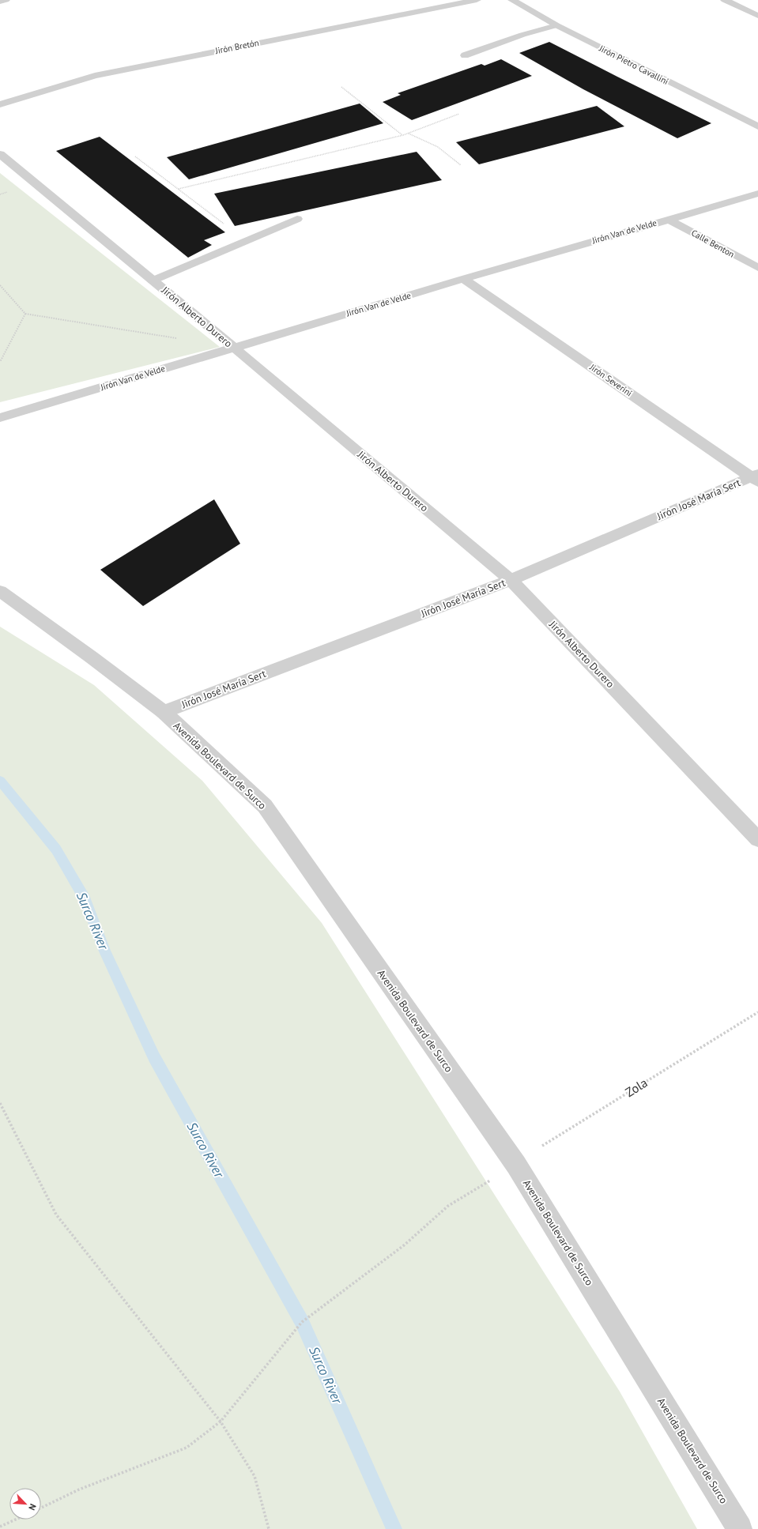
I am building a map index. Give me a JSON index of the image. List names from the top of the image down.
{
  "streets": {
    "street": [
      "Jirón Bretón",
      "Jirón Pietro Cavallini",
      "Jirón Van de Velde",
      "Calle Benton",
      "Jirón Alberto Durero",
      "Jirón Severini",
      "Jirón José María Sert",
      "Avenida Boulevard de Surco"
    ],
    "path": ["Zola"]
  },
  "crossings": [
    ["Jirón Van de Velde", "Calle Benton"],
    ["Jirón Van de Velde", "Jirón Alberto Durero"],
    ["Jirón Van de Velde", "Jirón Severini"],
    ["Jirón Alberto Durero", "Jirón José María Sert"],
    ["Jirón Severini", "Jirón José María Sert"],
    ["Jirón José María Sert", "Avenida Boulevard de Surco"],
    ["Avenida Boulevard de Surco", "Zola"]
  ],
  "water": ["Surco River"],
  "north": "bottom right"
}
